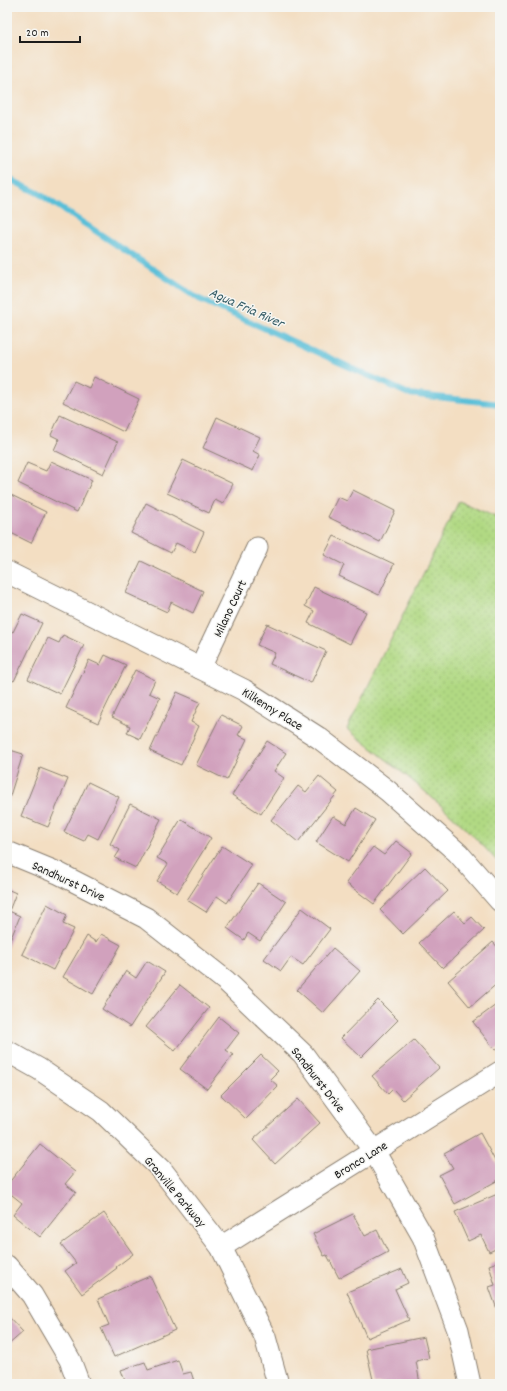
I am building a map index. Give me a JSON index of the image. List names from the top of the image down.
{
  "streets": {
    "street": [
      "Milano Court",
      "Kilkenny Place",
      "Sandhurst Drive",
      "Bronco Lane",
      "Granville Parkway"
    ]
  },
  "crossings": [
    ["Milano Court", "Kilkenny Place"],
    ["Sandhurst Drive", "Bronco Lane"],
    ["Bronco Lane", "Granville Parkway"]
  ],
  "water": ["Agua Fria River"],
  "scale_bar": "20 m"
}
